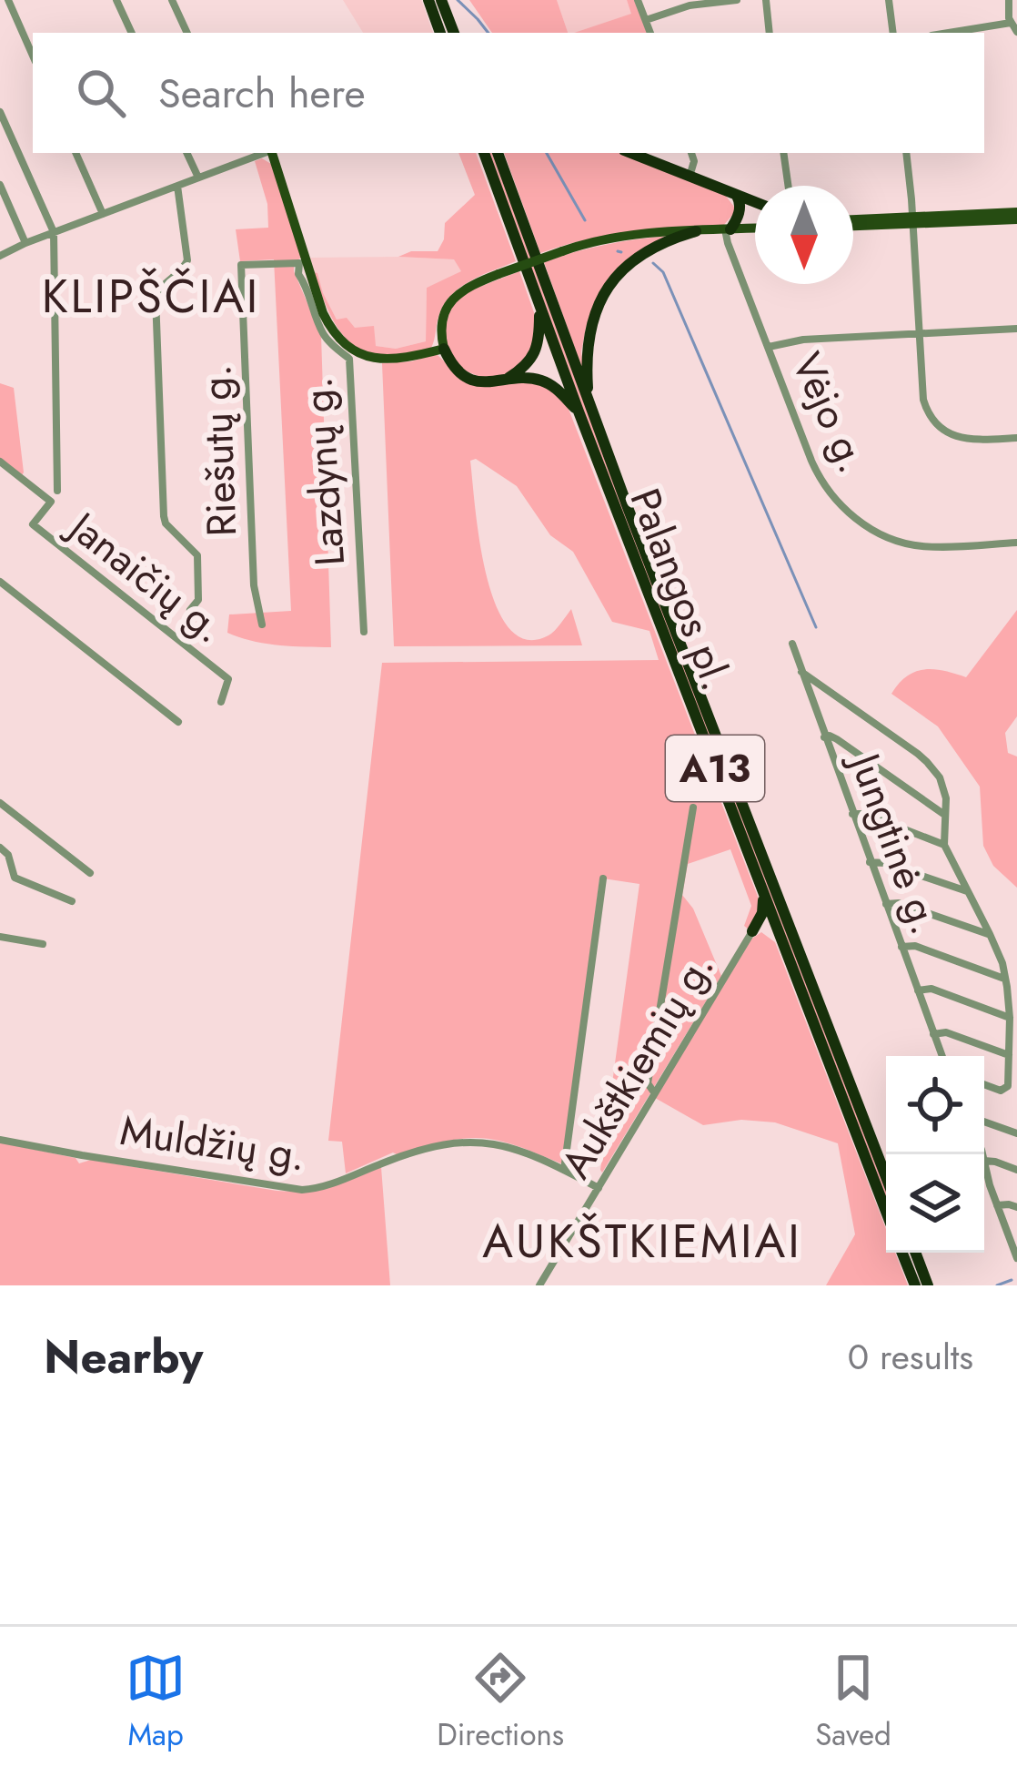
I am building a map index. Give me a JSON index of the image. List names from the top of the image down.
{
  "streets": {
    "highway": ["Palangos pl.", "A13"],
    "street": [
      "Vėjo g.",
      "Riešutų g.",
      "Lazdynų g.",
      "Janaičių g.",
      "Jungtinė g.",
      "Aukštkiemių g.",
      "Muldžių g."
    ]
  },
  "crossings": [
    ["Riešutų g.", "Lazdynų g."],
    ["Aukštkiemių g.", "Muldžių g."]
  ],
  "districts": ["KLIPŠČIAI", "AUKŠTKIEMIAI"],
  "north": "bottom",
  "page": {
    "search": "Search here",
    "heading": ["Nearby", "0 results"],
    "nav": ["Map", "Directions", "Saved"]
  }
}
